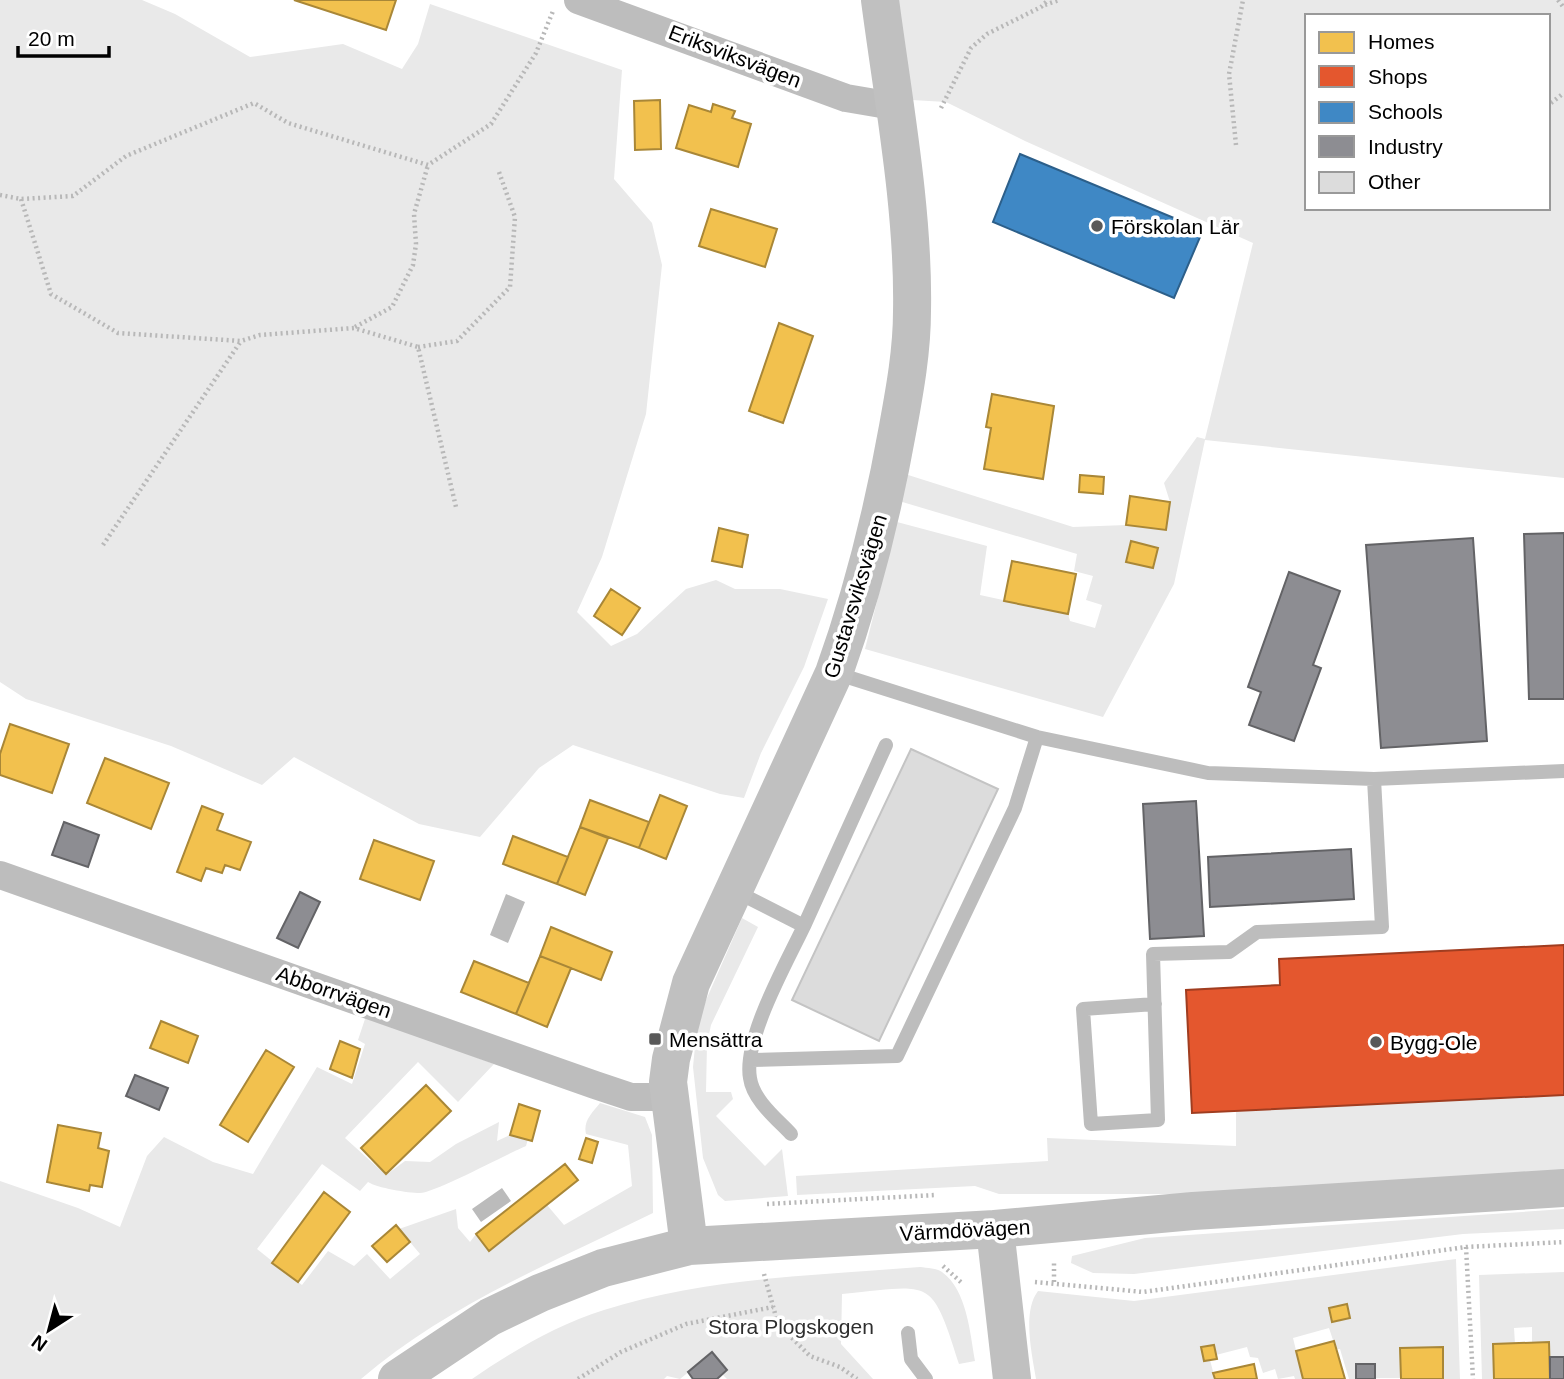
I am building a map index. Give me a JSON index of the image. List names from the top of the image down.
{
  "streets": {
    "street": [
      "Eriksviksvägen",
      "Gustavsviksvägen",
      "Abborrvägen",
      "Värmdövägen"
    ]
  },
  "crossings": [
    ["Eriksviksvägen", "Gustavsviksvägen"],
    ["Gustavsviksvägen", "Abborrvägen"],
    ["Gustavsviksvägen", "Värmdövägen"]
  ],
  "parks": ["Stora Plogskogen"],
  "places": {
    "other": ["Förskolan Lär", "Bygg-Ole"],
    "transit": ["Mensättra"]
  },
  "legend": [
    "Homes",
    "Shops",
    "Schools",
    "Industry",
    "Other"
  ],
  "scale_bar": "20 m",
  "north": "bottom left"
}
